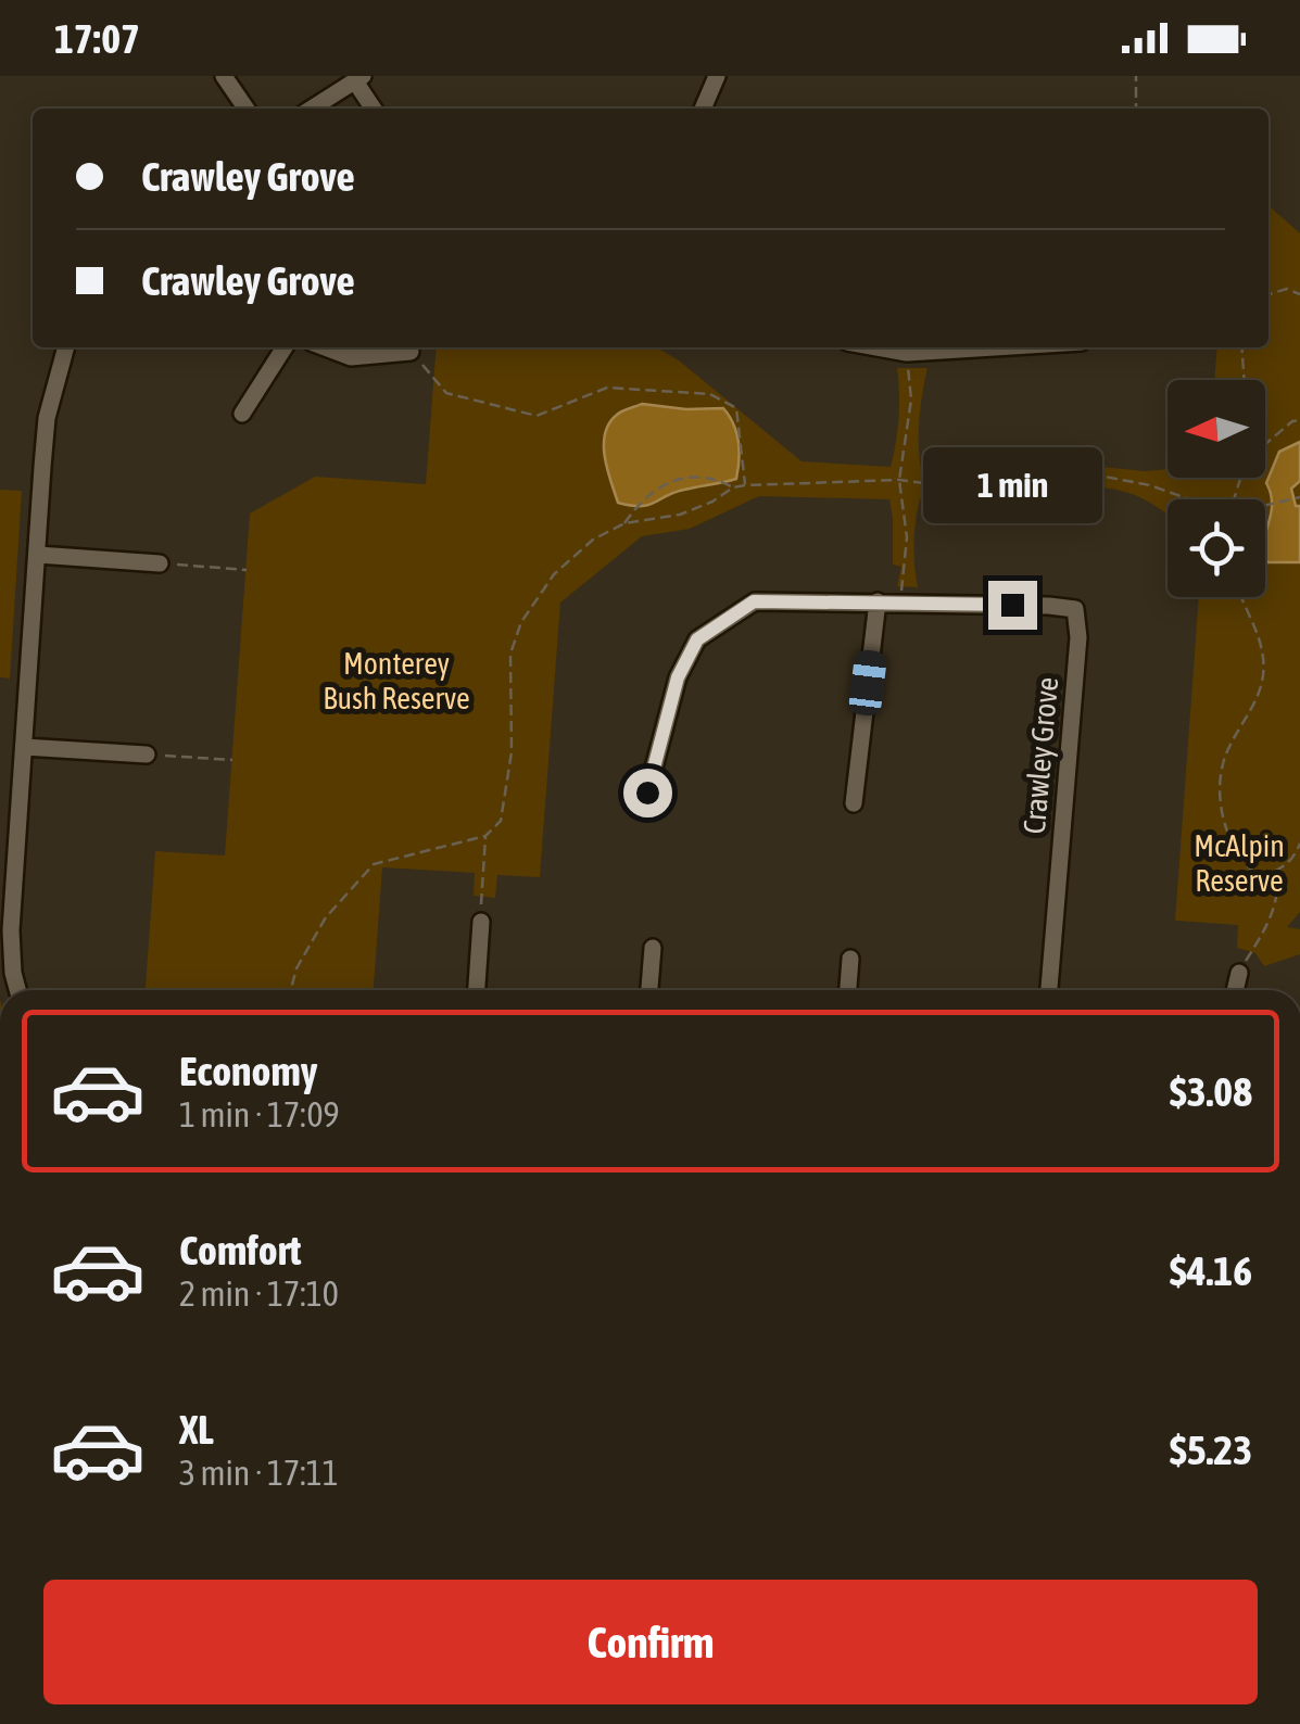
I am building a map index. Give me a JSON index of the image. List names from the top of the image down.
{
  "streets": {
    "street": ["Crawley Grove"]
  },
  "parks": ["Monterey Bush Reserve", "McAlpin Reserve"],
  "north": "left",
  "page": {
    "status": "17:07",
    "banner": ["Crawley Grove", "Crawley Grove"],
    "bubble": "1 min",
    "list": [
      {
        "name": "Economy",
        "note": "1 min · 17:09",
        "value": "$3.08"
      },
      {
        "name": "Comfort",
        "note": "2 min · 17:10",
        "value": "$4.16"
      },
      {
        "name": "XL",
        "note": "3 min · 17:11",
        "value": "$5.23"
      }
    ],
    "buttons": "Confirm"
  }
}
